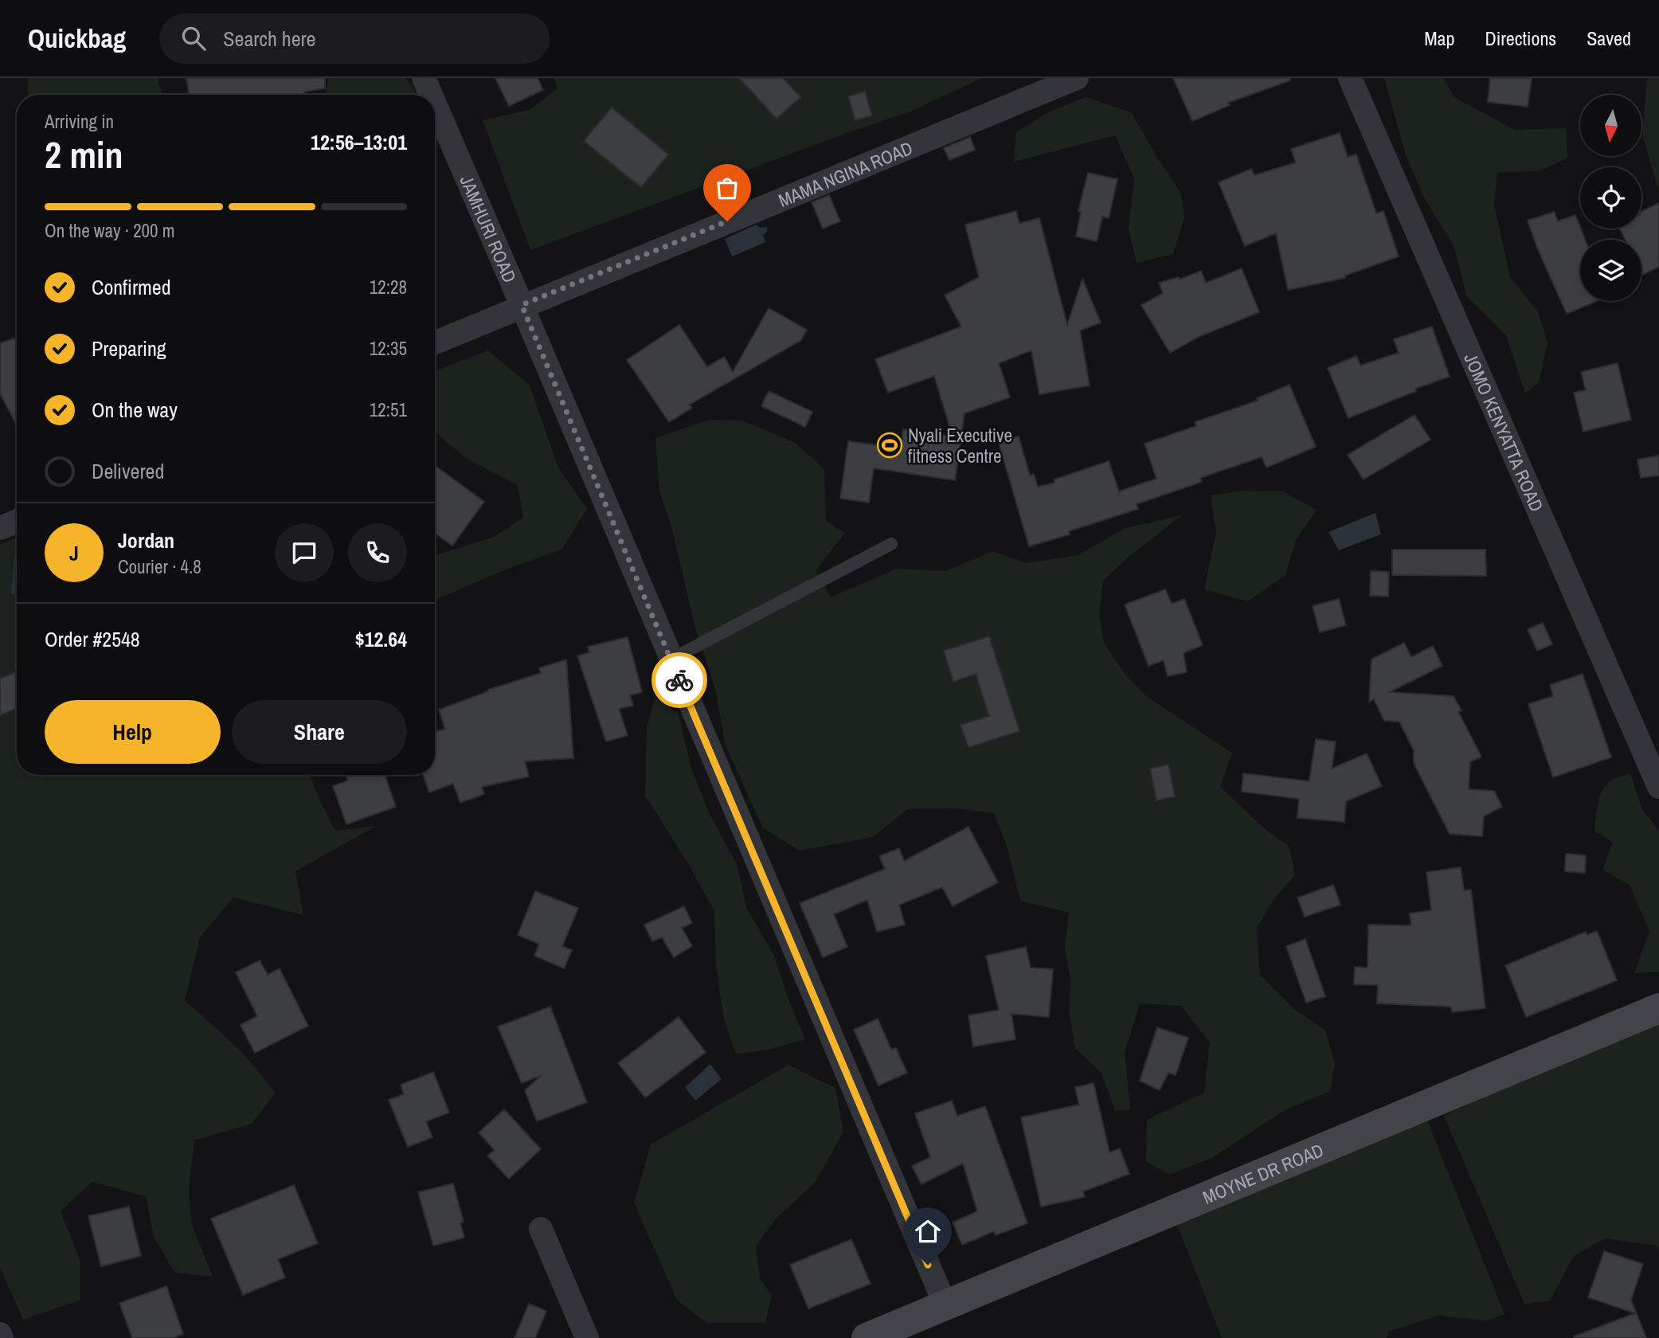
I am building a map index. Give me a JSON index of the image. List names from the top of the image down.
{
  "streets": {
    "main road": ["MOYNE DR ROAD"],
    "street": ["MAMA NGINA ROAD", "JAMHURI ROAD", "JOMO KENYATTA ROAD"]
  },
  "crossings": [
    ["MAMA NGINA ROAD", "JAMHURI ROAD"],
    ["JAMHURI ROAD", "MOYNE DR ROAD"]
  ],
  "places": {
    "sports": ["Nyali Executive fitness Centre"]
  },
  "north": "bottom",
  "page": {
    "header": "Quickbag",
    "search": "Search here",
    "nav": ["Map", "Directions", "Saved"],
    "heading": ["2 min", "Arriving in", "12:56–13:01"],
    "panel": [
      "Jordan",
      "Courier · 4.8",
      "Order #2548",
      "$12.64"
    ],
    "bar": "On the way · 200 m",
    "list": [
      ["Confirmed", "12:28"],
      ["Preparing", "12:35"],
      ["On the way", "12:51"],
      "Delivered"
    ],
    "round": "J",
    "buttons": ["Help", "Share"]
  }
}
